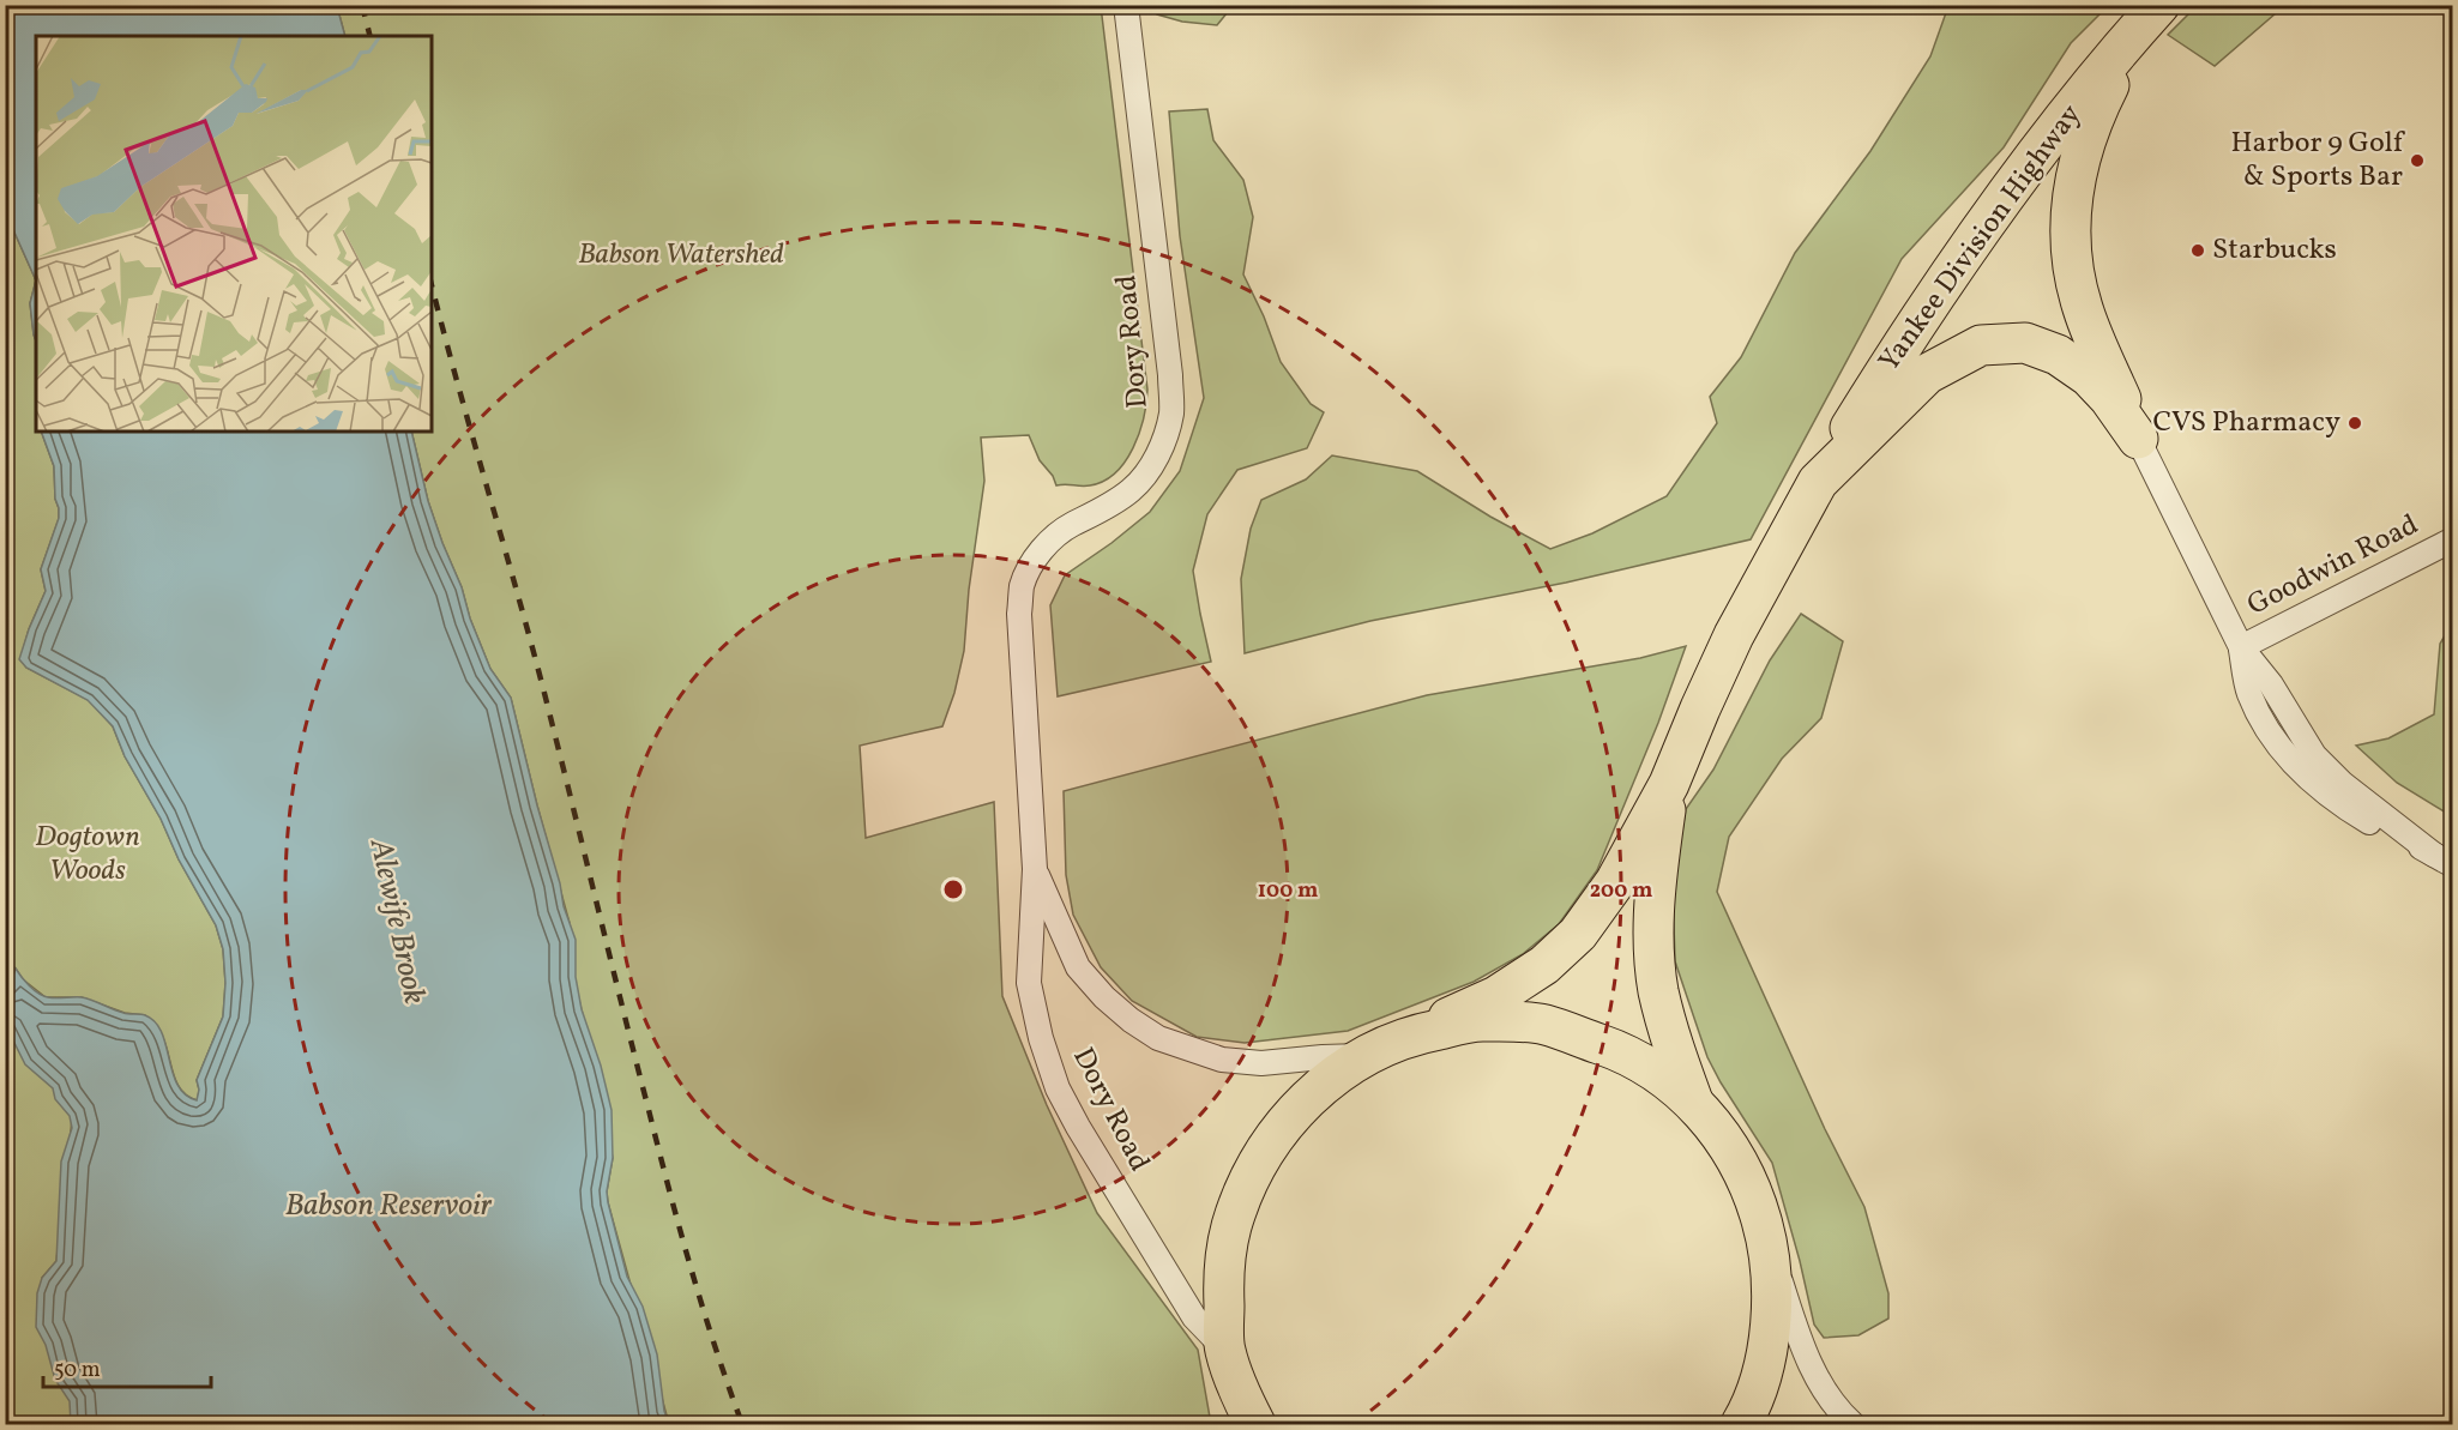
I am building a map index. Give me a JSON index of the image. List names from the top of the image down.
{
  "streets": {
    "highway": ["Yankee Division Highway"],
    "street": ["Dory Road", "Goodwin Road"]
  },
  "water": ["Alewife Brook", "Babson Reservoir"],
  "parks": ["Babson Watershed", "Dogtown Woods"],
  "places": ["Harbor 9 Golf & Sports Bar", "Starbucks", "CVS Pharmacy"],
  "scale_bar": "50 m",
  "rings": ["100 m", "200 m"]
}
